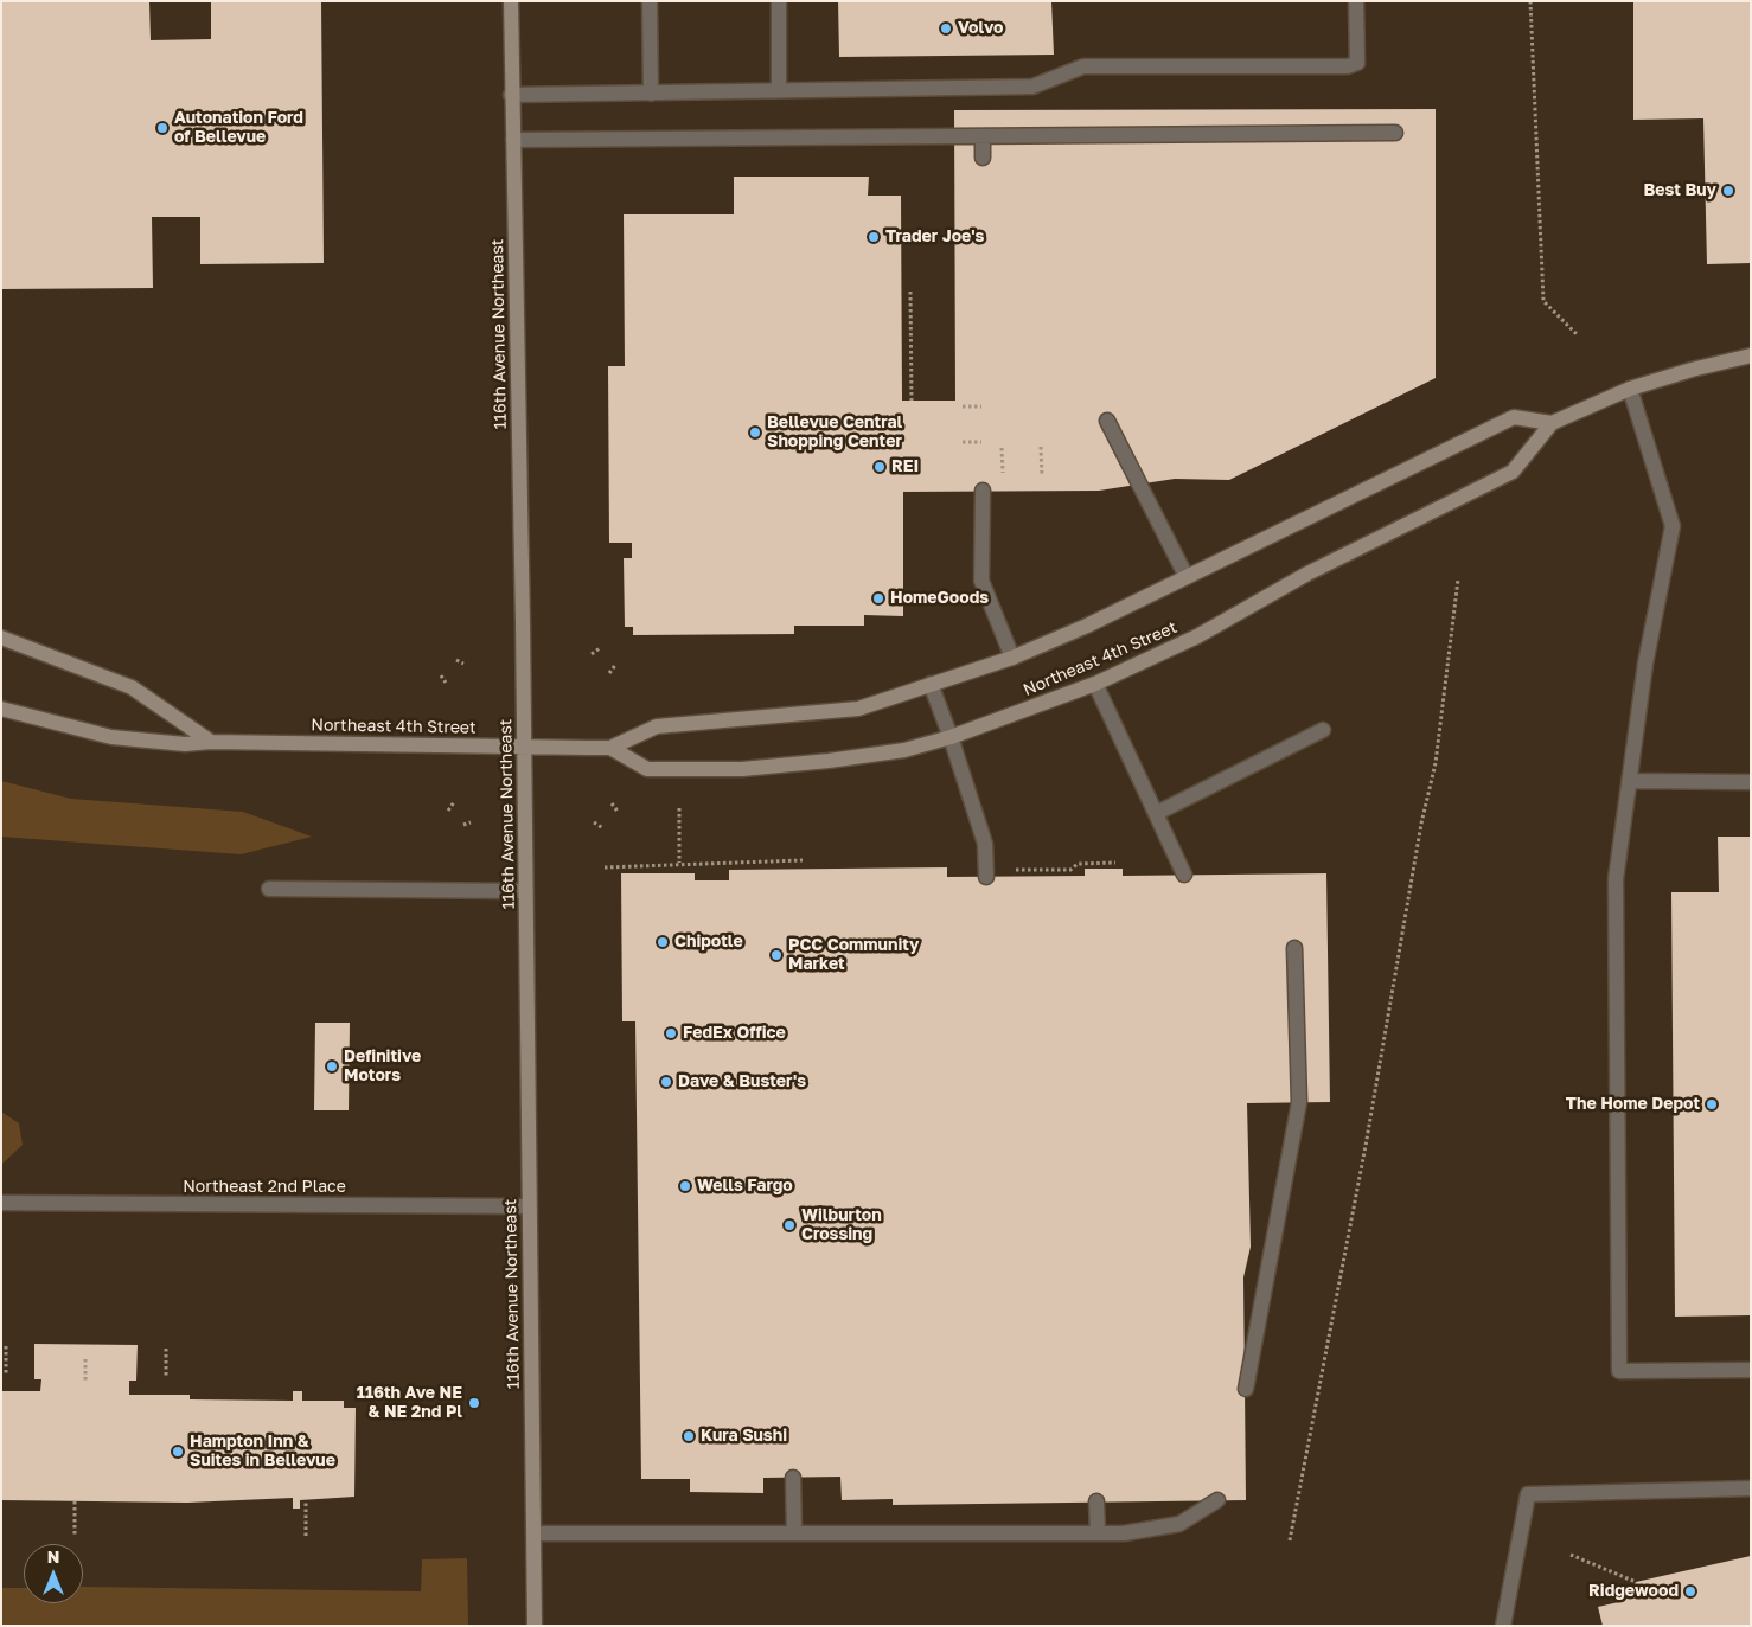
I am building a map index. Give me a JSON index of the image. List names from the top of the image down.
{
  "streets": {
    "main road": ["116th Avenue Northeast", "Northeast 4th Street"],
    "street": ["Northeast 2nd Place"]
  },
  "crossings": [
    ["116th Avenue Northeast", "Northeast 4th Street"],
    ["116th Avenue Northeast", "Northeast 2nd Place"]
  ],
  "places": [
    "Volvo",
    "Autonation Ford of Bellevue",
    "Best Buy",
    "Trader Joe's",
    "Bellevue Central Shopping Center",
    "REI",
    "HomeGoods",
    "Chipotle",
    "PCC Community Market",
    "FedEx Office",
    "Definitive Motors",
    "Dave & Buster's",
    "The Home Depot",
    "Wells Fargo",
    "Wilburton Crossing",
    "116th Ave NE & NE 2nd Pl",
    "Kura Sushi",
    "Hampton Inn & Suites in Bellevue",
    "Ridgewood"
  ],
  "north": "top"
}
